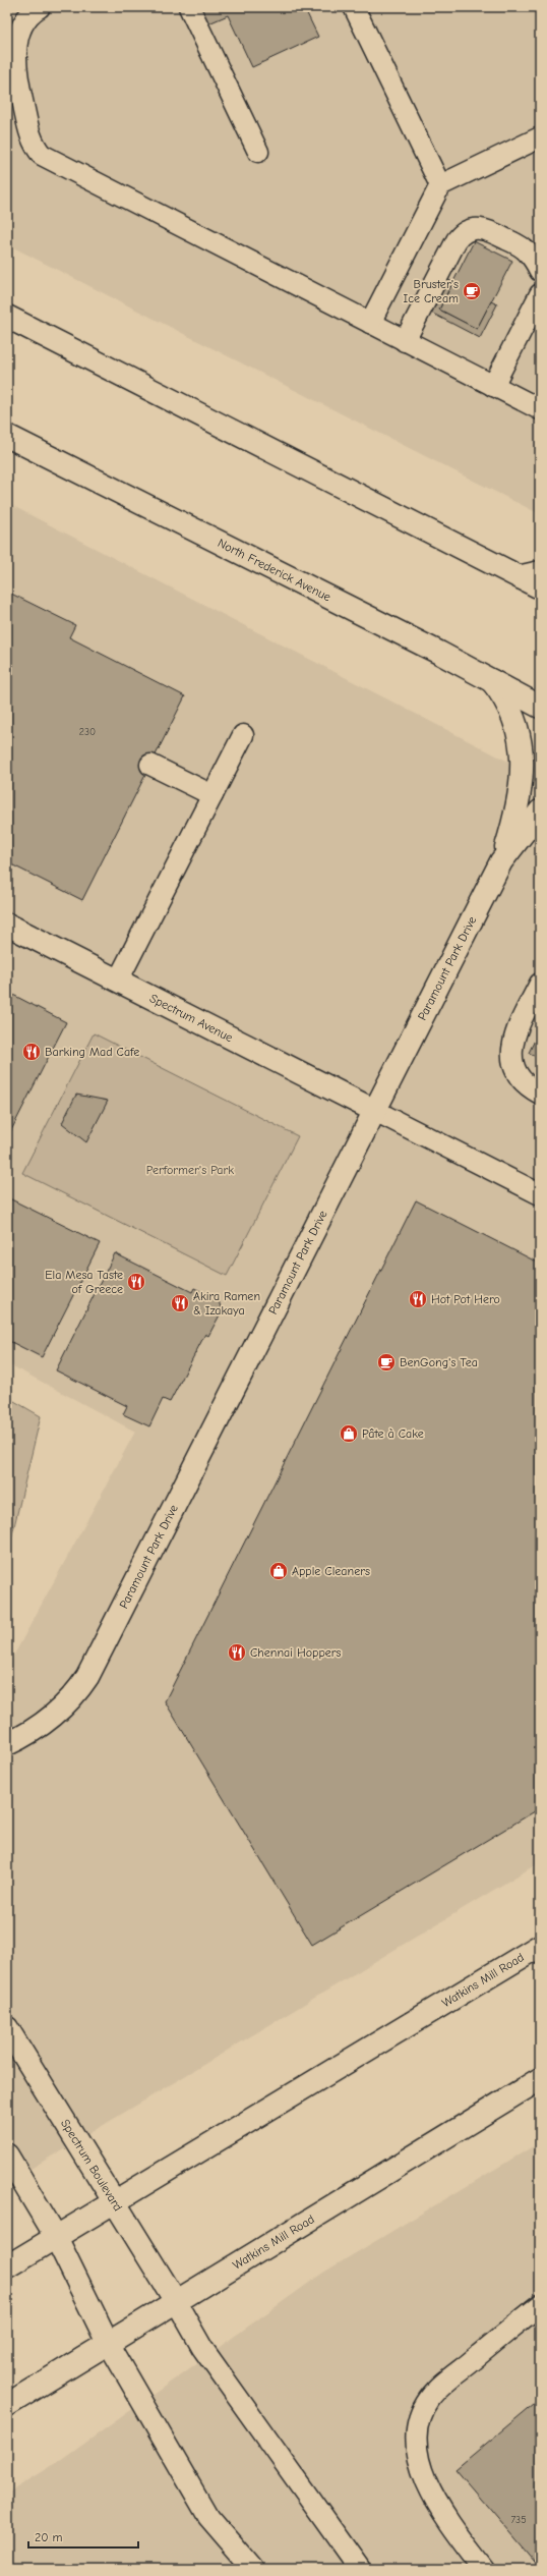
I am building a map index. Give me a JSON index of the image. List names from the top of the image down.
{
  "streets": {
    "main road": [
      "North Frederick Avenue",
      "Paramount Park Drive",
      "Spectrum Avenue",
      "Watkins Mill Road",
      "Spectrum Boulevard"
    ]
  },
  "crossings": [
    ["North Frederick Avenue", "Paramount Park Drive"],
    ["Paramount Park Drive", "Spectrum Avenue"],
    ["Watkins Mill Road", "Spectrum Boulevard"]
  ],
  "parks": ["Performer's Park"],
  "places": {
    "cafe": ["Bruster's Ice Cream", "BenGong's Tea"],
    "restaurant": [
      "Barking Mad Cafe",
      "Ela Mesa Taste of Greece",
      "Hot Pot Hero",
      "Akira Ramen & Izakaya",
      "Chennai Hoppers"
    ],
    "shop": ["Pâte à Cake", "Apple Cleaners"]
  },
  "house_numbers": ["230", "735"],
  "scale_bar": "20 m"
}
